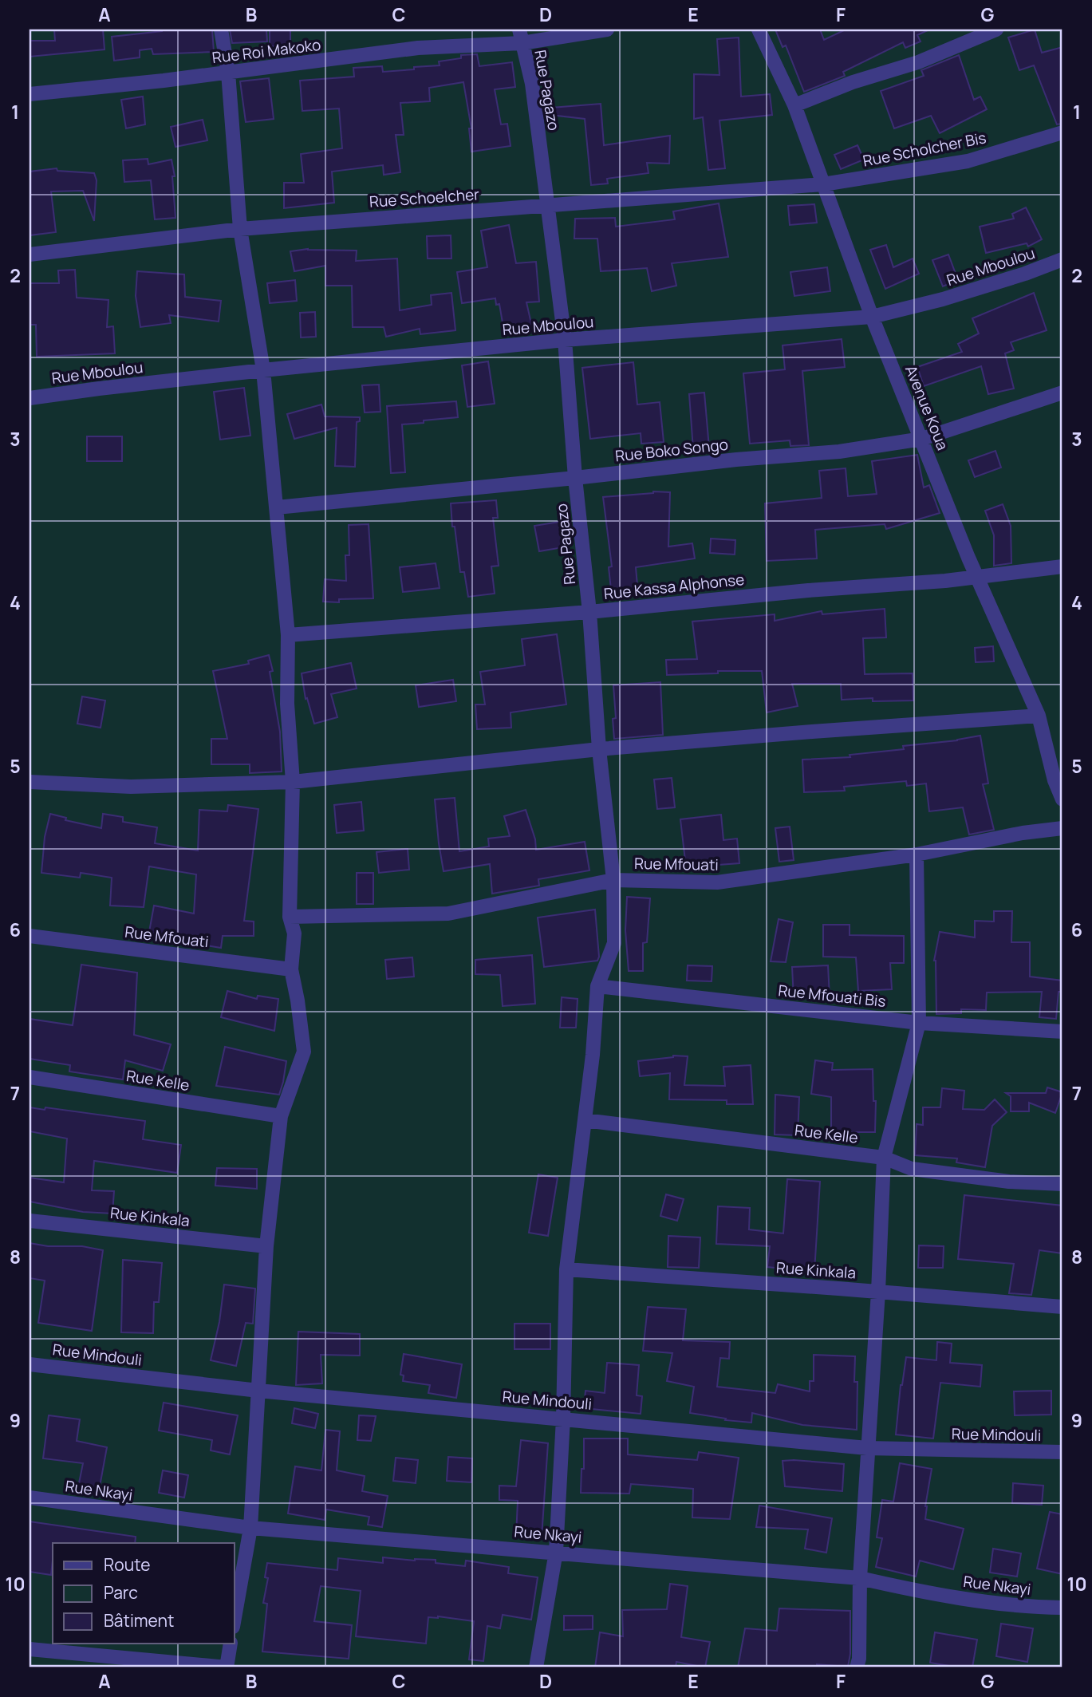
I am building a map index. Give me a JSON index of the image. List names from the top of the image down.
{
  "streets": {
    "street": [
      "Rue Roi Makoko",
      "Rue Pagazo",
      "Rue Scholcher Bis",
      "Rue Schoelcher",
      "Rue Mboulou",
      "Avenue Koua",
      "Rue Boko Songo",
      "Rue Kassa Alphonse",
      "Rue Mfouati",
      "Rue Mfouati Bis",
      "Rue Kelle",
      "Rue Kinkala",
      "Rue Mindouli",
      "Rue Nkayi"
    ]
  },
  "crossings": [
    ["Rue Roi Makoko", "Rue Pagazo"],
    ["Rue Pagazo", "Rue Schoelcher"],
    ["Rue Pagazo", "Rue Mboulou"],
    ["Rue Pagazo", "Rue Boko Songo"],
    ["Rue Pagazo", "Rue Kassa Alphonse"],
    ["Rue Pagazo", "Rue Mfouati"],
    ["Rue Pagazo", "Rue Mfouati Bis"],
    ["Rue Pagazo", "Rue Kelle"],
    ["Rue Pagazo", "Rue Kinkala"],
    ["Rue Pagazo", "Rue Mindouli"],
    ["Rue Pagazo", "Rue Nkayi"],
    ["Rue Scholcher Bis", "Rue Schoelcher"],
    ["Rue Scholcher Bis", "Avenue Koua"],
    ["Rue Schoelcher", "Avenue Koua"],
    ["Rue Mboulou", "Avenue Koua"],
    ["Avenue Koua", "Rue Boko Songo"],
    ["Avenue Koua", "Rue Kassa Alphonse"]
  ],
  "legend": ["Route", "Parc", "Bâtiment"],
  "grid": {
    "columns": [
      "A",
      "B",
      "C",
      "D",
      "E",
      "F",
      "G"
    ],
    "rows": [
      "1",
      "2",
      "3",
      "4",
      "5",
      "6",
      "7",
      "8",
      "9",
      "10"
    ]
  }
}
